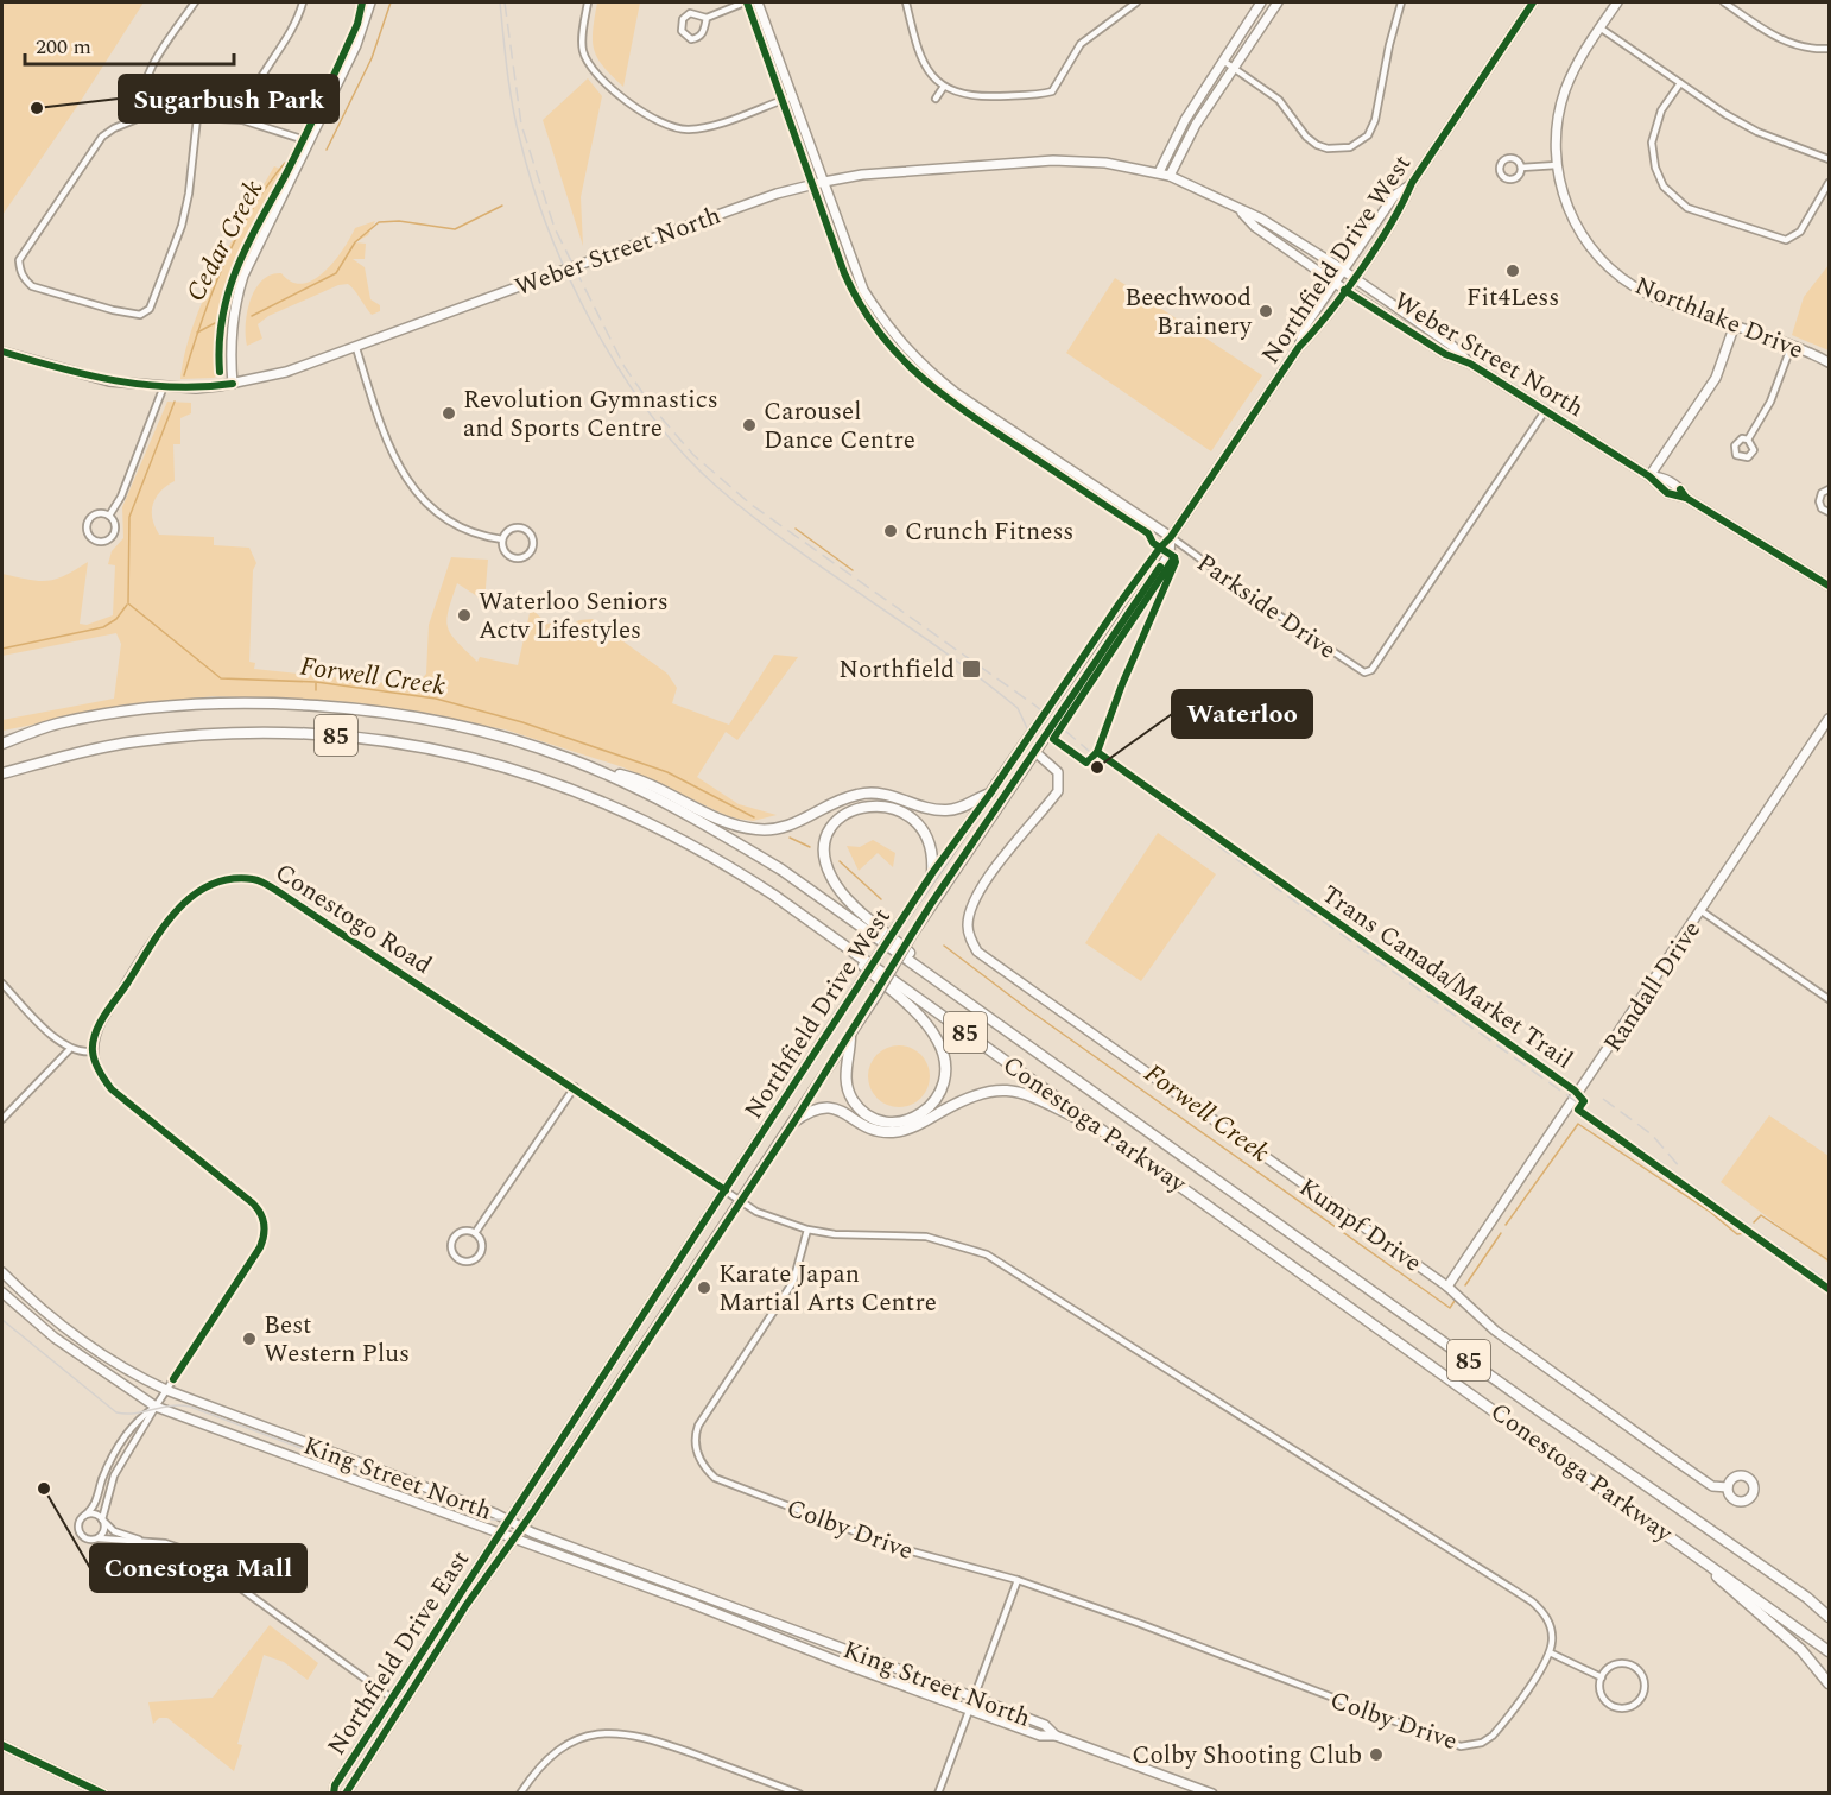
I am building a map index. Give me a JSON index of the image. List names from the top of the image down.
{
  "streets": {
    "highway": ["85", "Conestoga Parkway"],
    "main road": [
      "Weber Street North",
      "Northfield Drive West",
      "Northlake Drive",
      "Parkside Drive",
      "Randall Drive",
      "Kumpf Drive",
      "King Street North",
      "Northfield Drive East"
    ],
    "street": ["Conestogo Road", "Colby Drive"],
    "cycle path": ["Trans Canada/Market Trail"]
  },
  "crossings": [
    ["Weber Street North", "Northfield Drive West"],
    ["Weber Street North", "Parkside Drive"],
    ["Northfield Drive West", "Parkside Drive"],
    ["Northfield Drive West", "Conestogo Road"],
    ["Northfield Drive West", "Kumpf Drive"],
    ["Northfield Drive West", "King Street North"],
    ["Northfield Drive West", "Northfield Drive East"],
    ["Randall Drive", "Kumpf Drive"],
    ["King Street North", "Northfield Drive East"]
  ],
  "water": ["Cedar Creek", "Forwell Creek"],
  "places": {
    "other": [
      "Sugarbush Park",
      "Fit4Less",
      "Beechwood Brainery",
      "Revolution Gymnastics and Sports Centre",
      "Carousel Dance Centre",
      "Crunch Fitness",
      "Waterloo Seniors Actv Lifestyles",
      "Waterloo",
      "Karate Japan Martial Arts Centre",
      "Best Western Plus",
      "Conestoga Mall",
      "Colby Shooting Club"
    ],
    "transit": ["Northfield"]
  },
  "scale_bar": "200 m"
}
